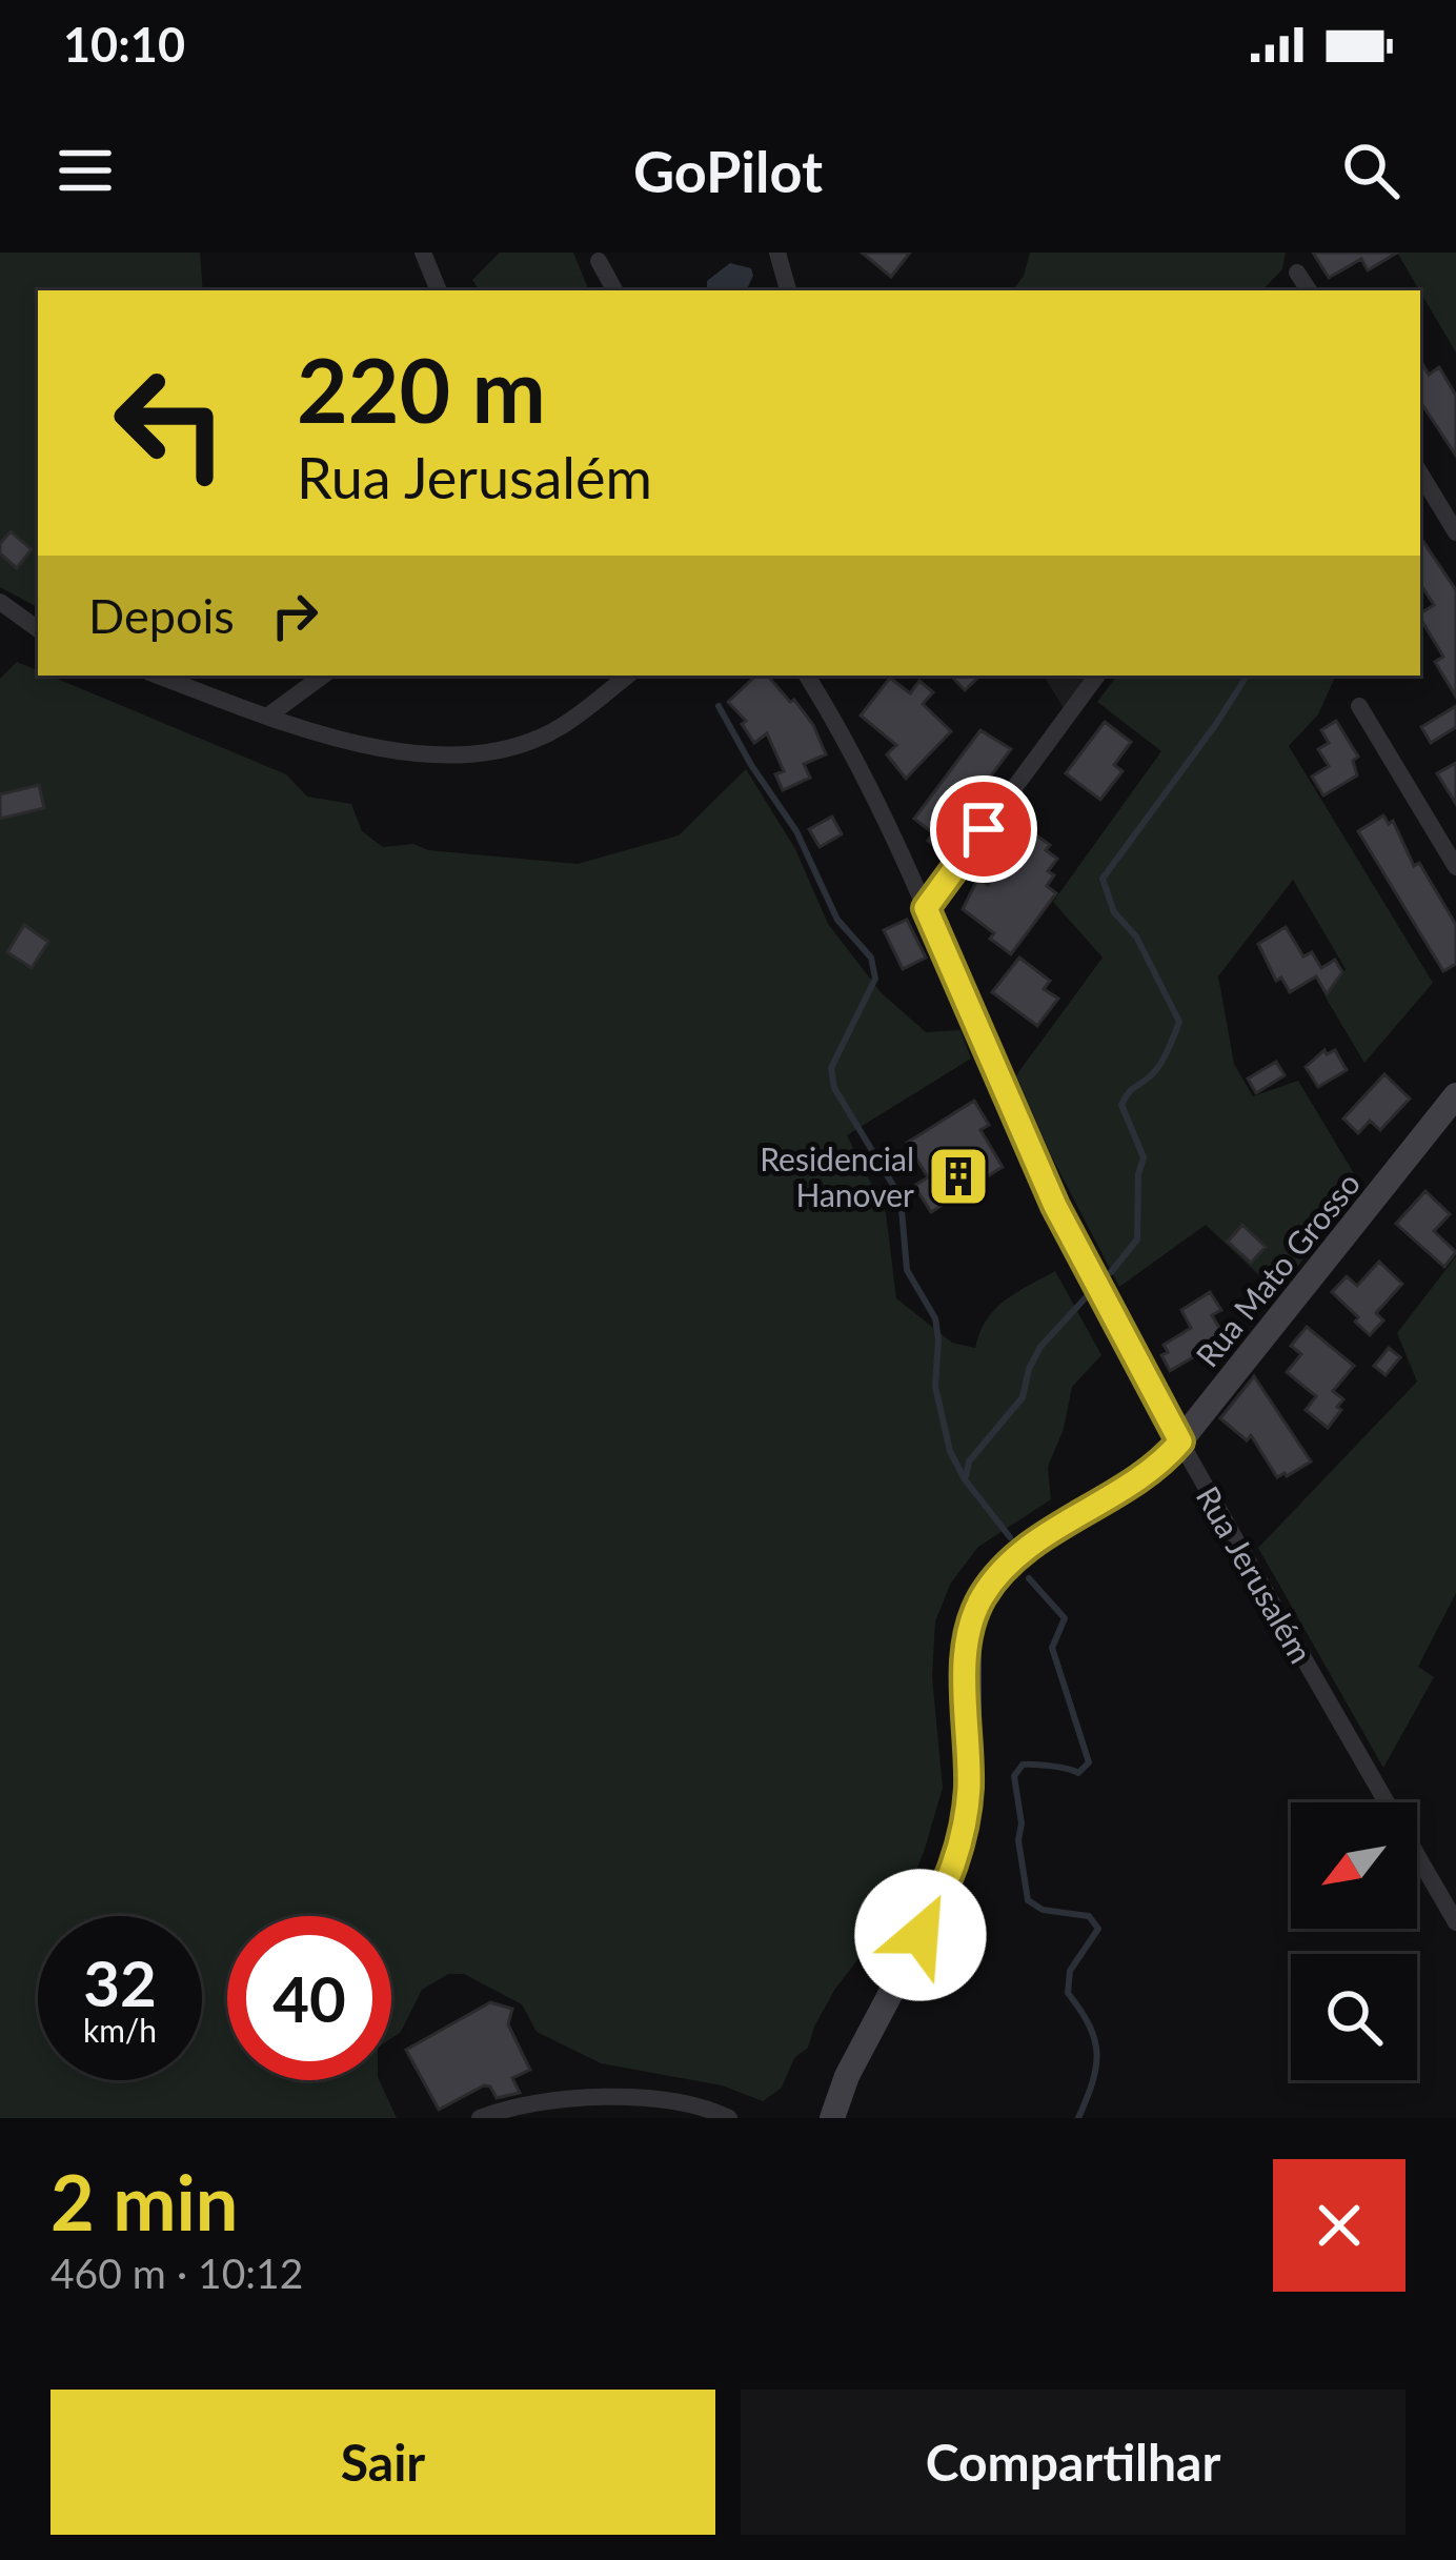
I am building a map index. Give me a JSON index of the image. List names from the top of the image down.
{
  "streets": {
    "street": ["Rua Mato Grosso", "Rua Jerusalém"]
  },
  "crossings": [
    ["Rua Mato Grosso", "Rua Jerusalém"]
  ],
  "places": {
    "building": ["Residencial Hanover"]
  },
  "north": "bottom left",
  "page": {
    "status": "10:10",
    "header": "GoPilot",
    "turn": ["220 m", "Rua Jerusalém"],
    "then": "Depois",
    "speed": "32 km/h",
    "limit": "40",
    "heading": ["2 min", "460 m · 10:12"],
    "buttons": ["Sair", "Compartilhar"]
  }
}
